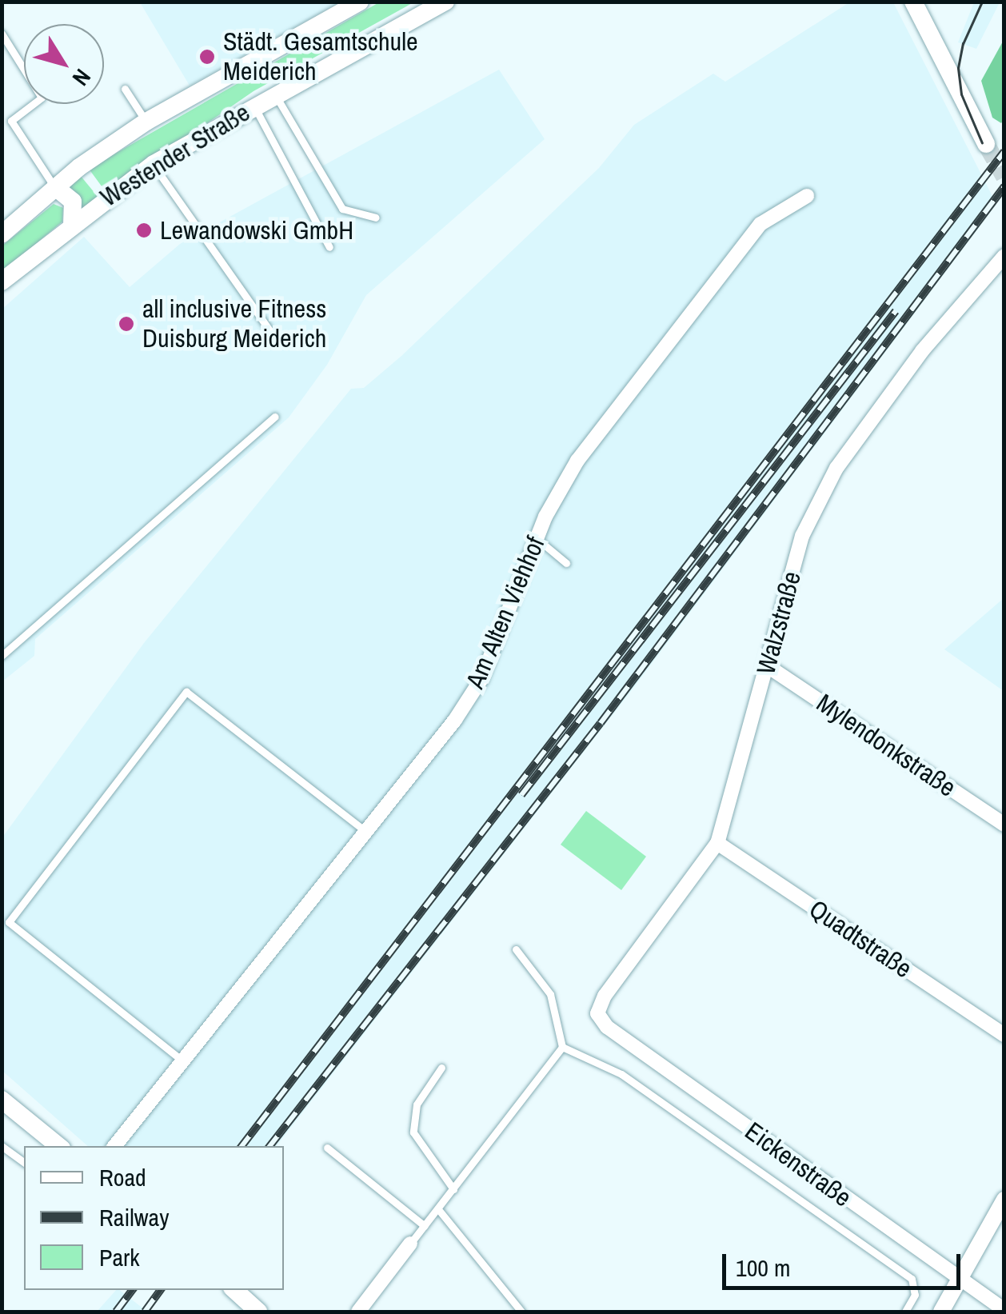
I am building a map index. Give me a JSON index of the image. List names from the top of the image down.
{
  "streets": {
    "main road": ["Westender Straße"],
    "street": [
      "Am Alten Viehhof",
      "Walzstraße",
      "Mylendonkstraße",
      "Quadtstraße",
      "Eickenstraße"
    ]
  },
  "crossings": [
    ["Walzstraße", "Mylendonkstraße"],
    ["Walzstraße", "Quadtstraße"],
    ["Walzstraße", "Eickenstraße"]
  ],
  "places": ["Städt. Gesamtschule Meiderich", "Lewandowski GmbH", "all inclusive Fitness Duisburg Meiderich"],
  "legend": ["Road", "Railway", "Park"],
  "scale_bar": "100 m",
  "north": "bottom right"
}
